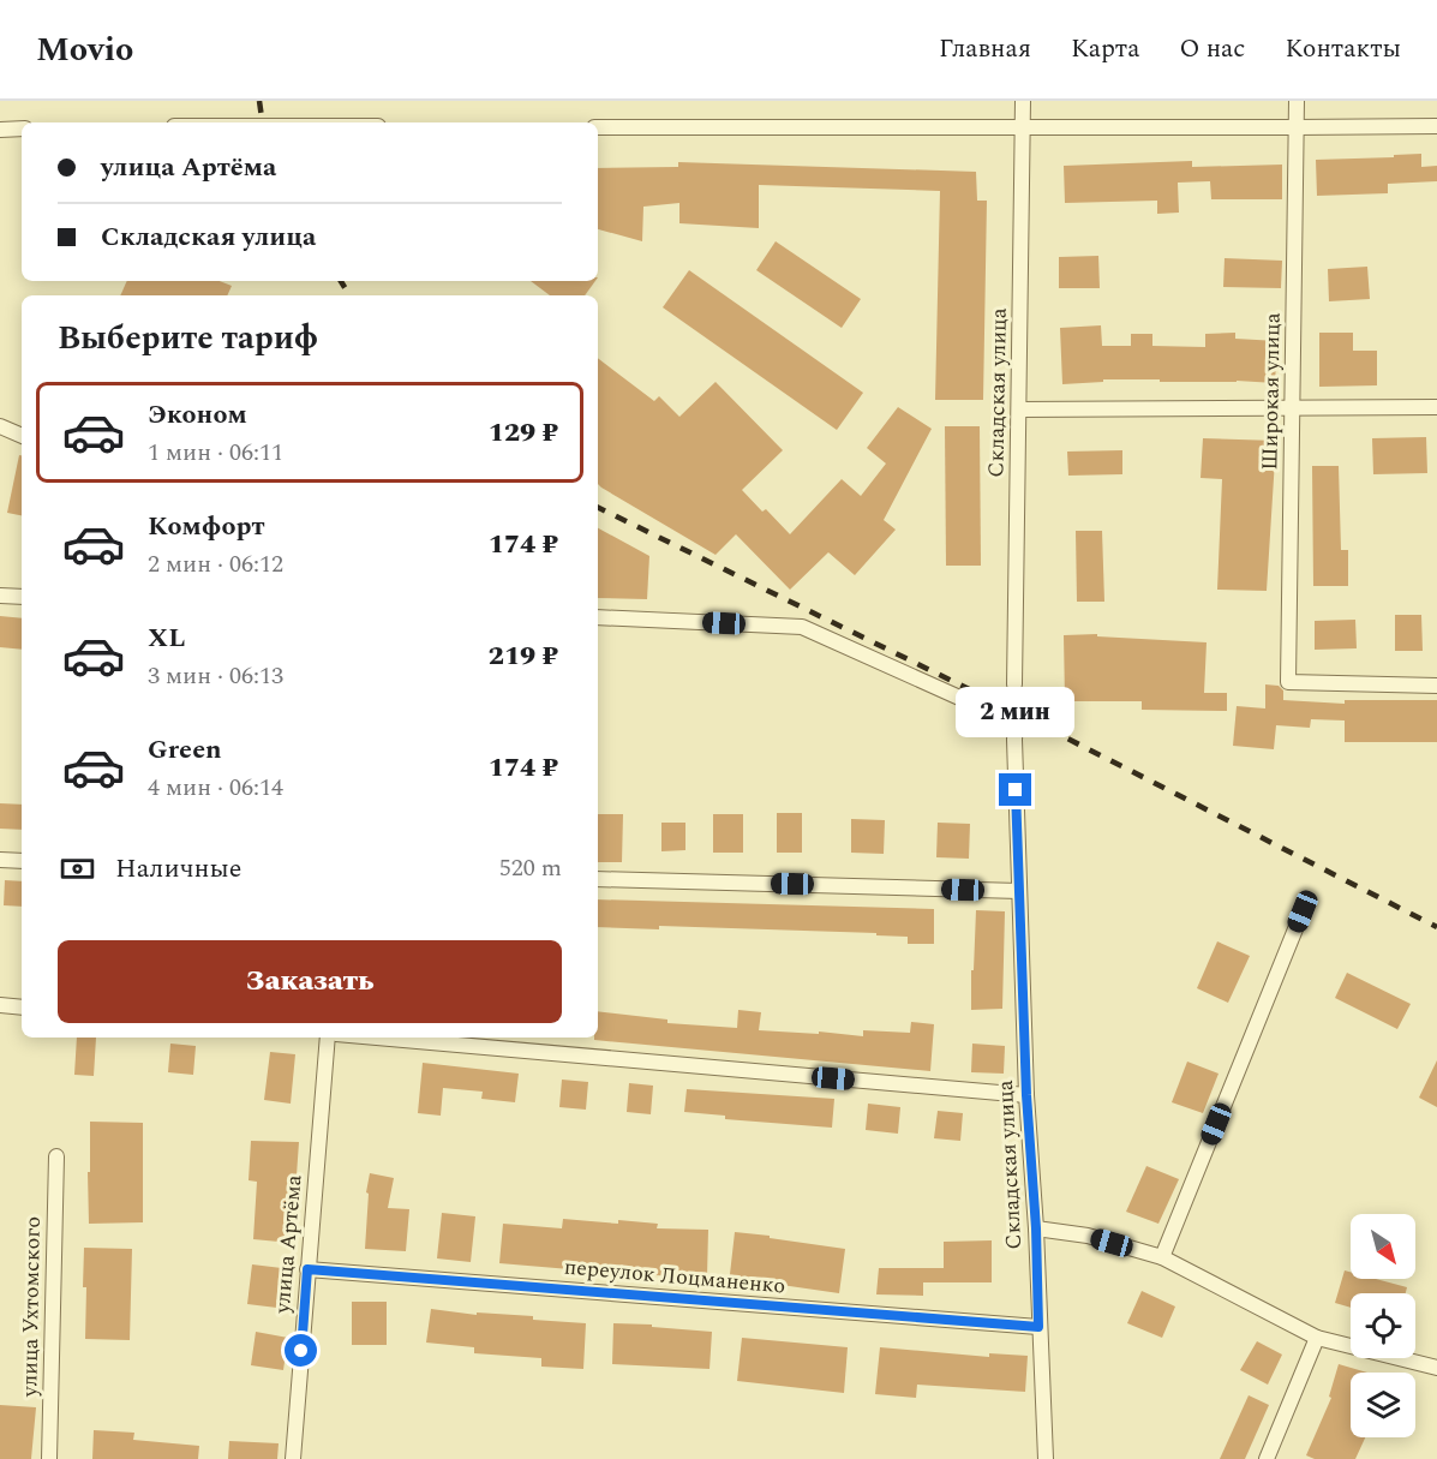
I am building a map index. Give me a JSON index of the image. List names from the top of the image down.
{
  "streets": {
    "street": [
      "Широкая улица",
      "Складская улица",
      "улица Артёма",
      "переулок Лоцманенко",
      "улица Ухтомского"
    ]
  },
  "crossings": [
    ["Складская улица", "переулок Лоцманенко"],
    ["улица Артёма", "переулок Лоцманенко"]
  ],
  "north": "bottom right",
  "page": {
    "header": "Movio",
    "nav": [
      "Главная",
      "Карта",
      "О нас",
      "Контакты"
    ],
    "banner": ["улица Артёма", "Складская улица"],
    "heading": "Выберите тариф",
    "list": [
      {
        "name": "Эконом",
        "note": "1 мин · 06:11",
        "value": "129 ₽"
      },
      {
        "name": "Комфорт",
        "note": "2 мин · 06:12",
        "value": "174 ₽"
      },
      {
        "name": "XL",
        "note": "3 мин · 06:13",
        "value": "219 ₽"
      },
      {
        "name": "Green",
        "note": "4 мин · 06:14",
        "value": "174 ₽"
      }
    ],
    "bubble": "2 мин",
    "pay": ["Наличные", "520 m"],
    "buttons": "Заказать"
  }
}
